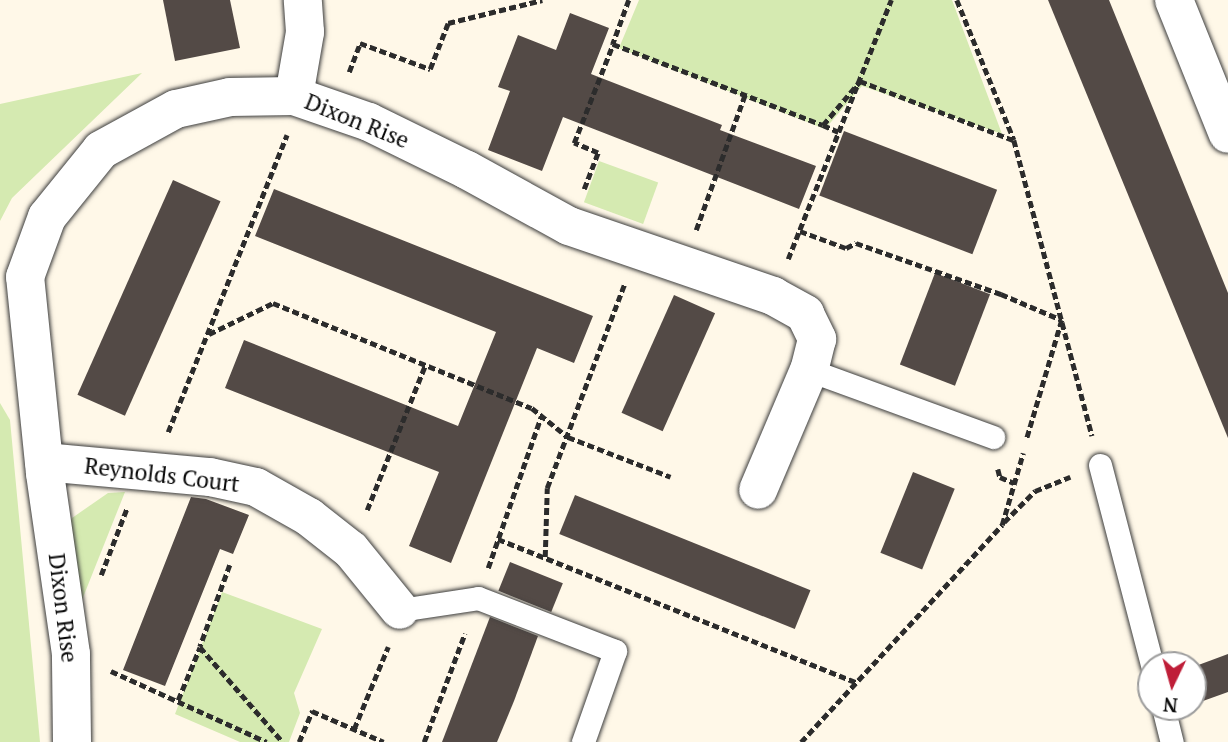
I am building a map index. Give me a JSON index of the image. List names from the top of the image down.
{
  "streets": {
    "street": ["Dixon Rise", "Reynolds Court"]
  },
  "crossings": [
    ["Dixon Rise", "Reynolds Court"]
  ],
  "north": "bottom"
}
